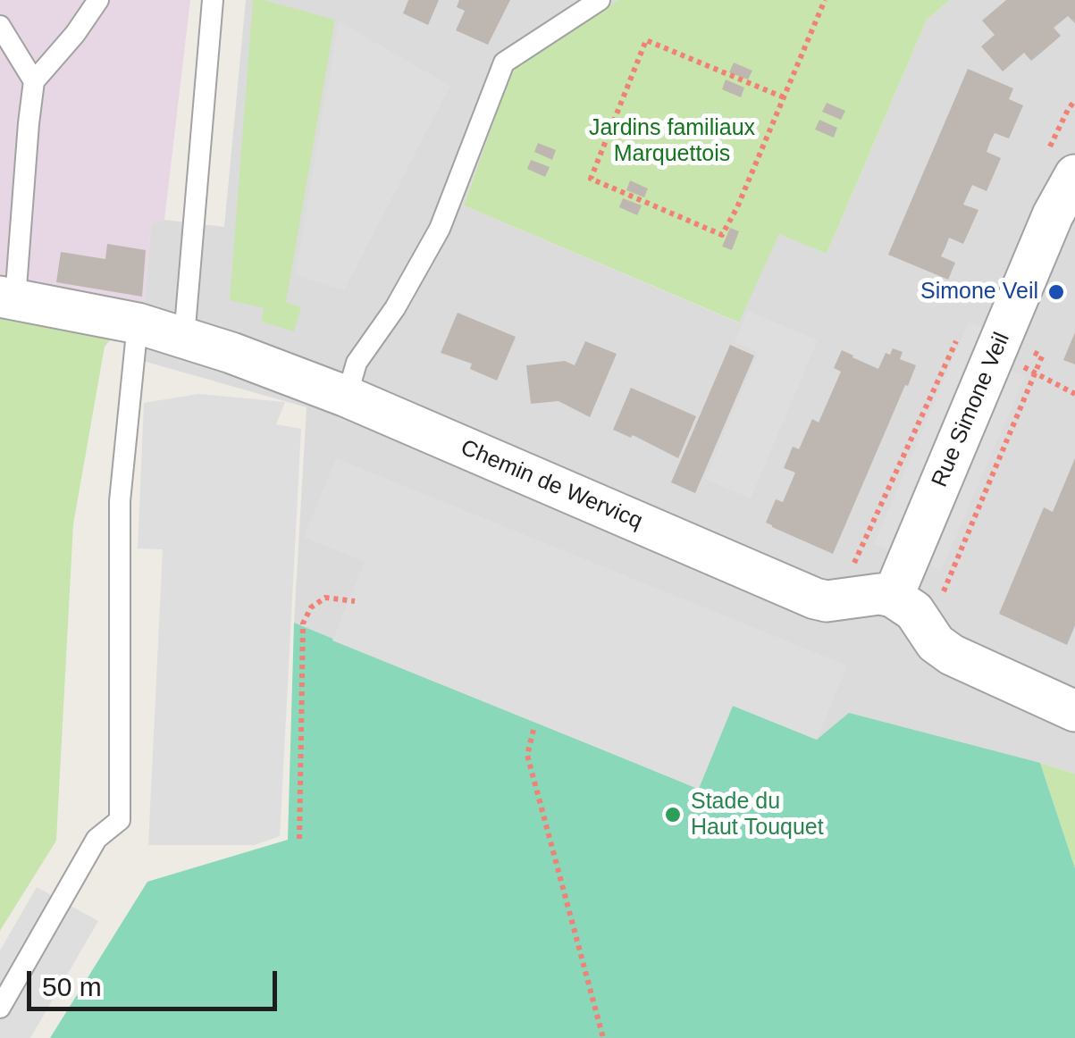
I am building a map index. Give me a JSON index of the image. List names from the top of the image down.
{
  "streets": {
    "street": ["Rue Simone Veil", "Chemin de Wervicq"]
  },
  "crossings": [
    ["Rue Simone Veil", "Chemin de Wervicq"]
  ],
  "parks": ["Jardins familiaux Marquettois"],
  "places": ["Simone Veil", "Stade du Haut Touquet"],
  "scale_bar": "50 m"
}
